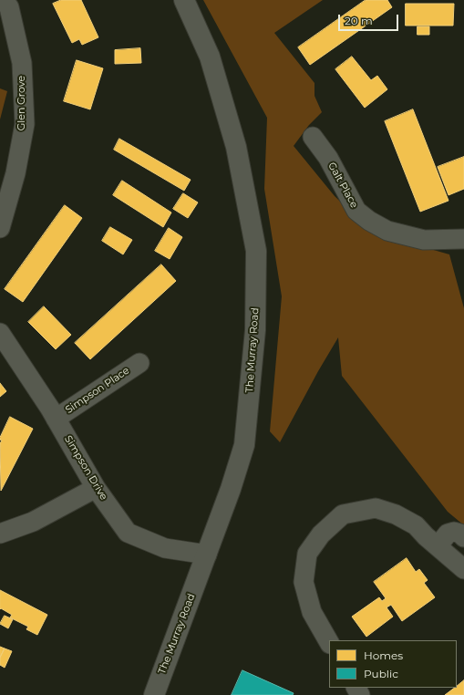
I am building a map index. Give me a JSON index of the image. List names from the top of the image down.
{
  "streets": {
    "street": [
      "Glen Grove",
      "Galt Place",
      "The Murray Road",
      "Simpson Place",
      "Simpson Drive"
    ]
  },
  "crossings": [
    ["The Murray Road", "Simpson Drive"],
    ["Simpson Place", "Simpson Drive"]
  ],
  "legend": ["Homes", "Public"],
  "scale_bar": "20 m"
}
